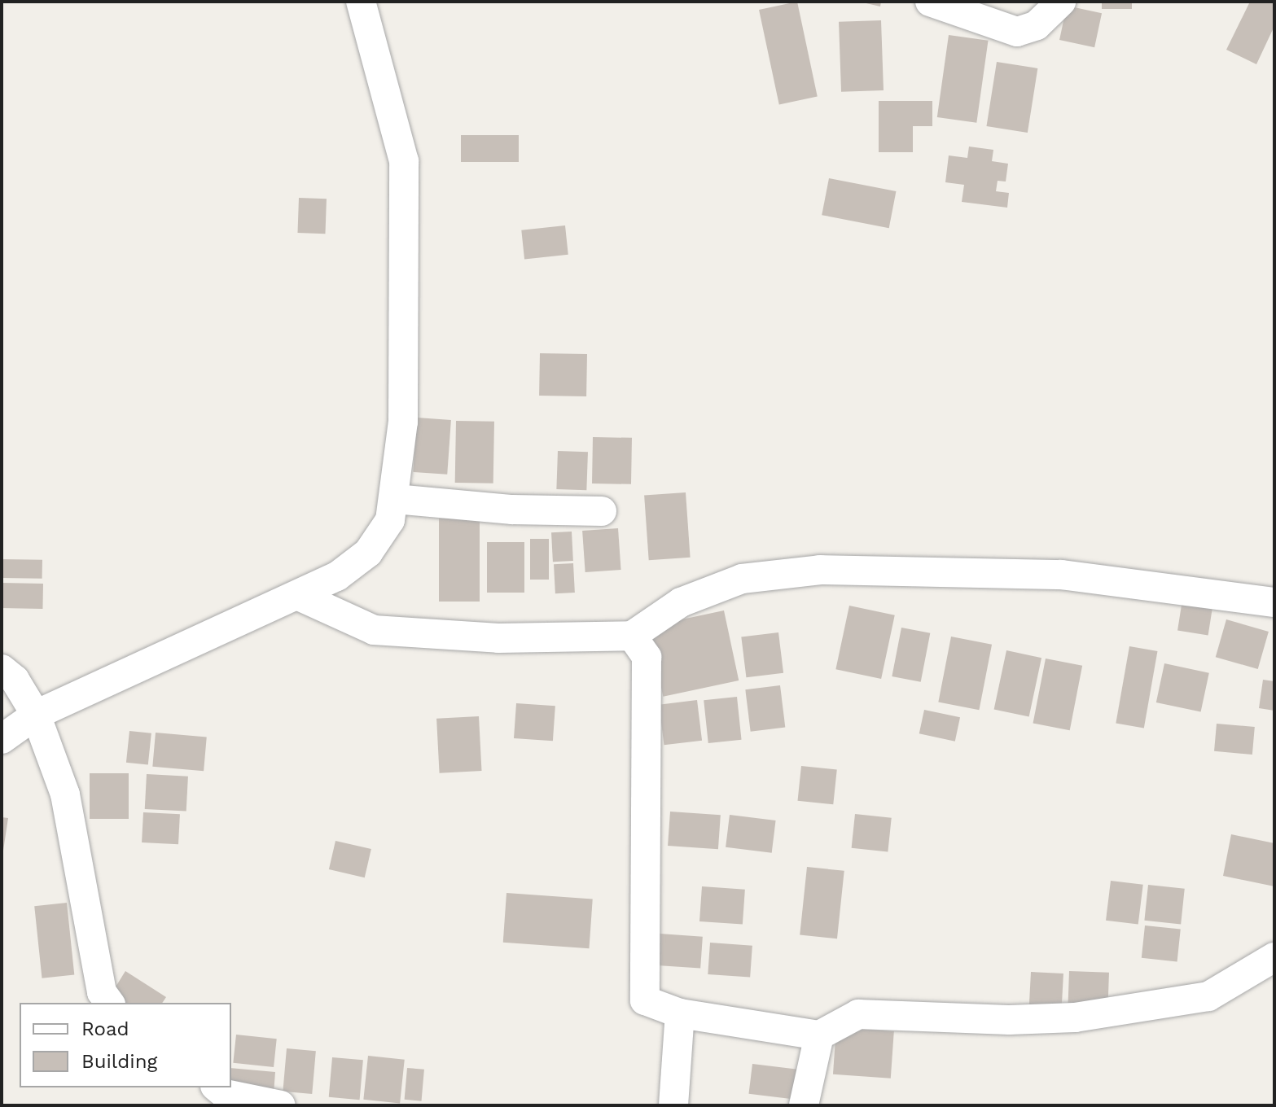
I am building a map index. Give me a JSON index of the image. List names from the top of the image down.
{
  "legend": ["Road", "Building"]
}
